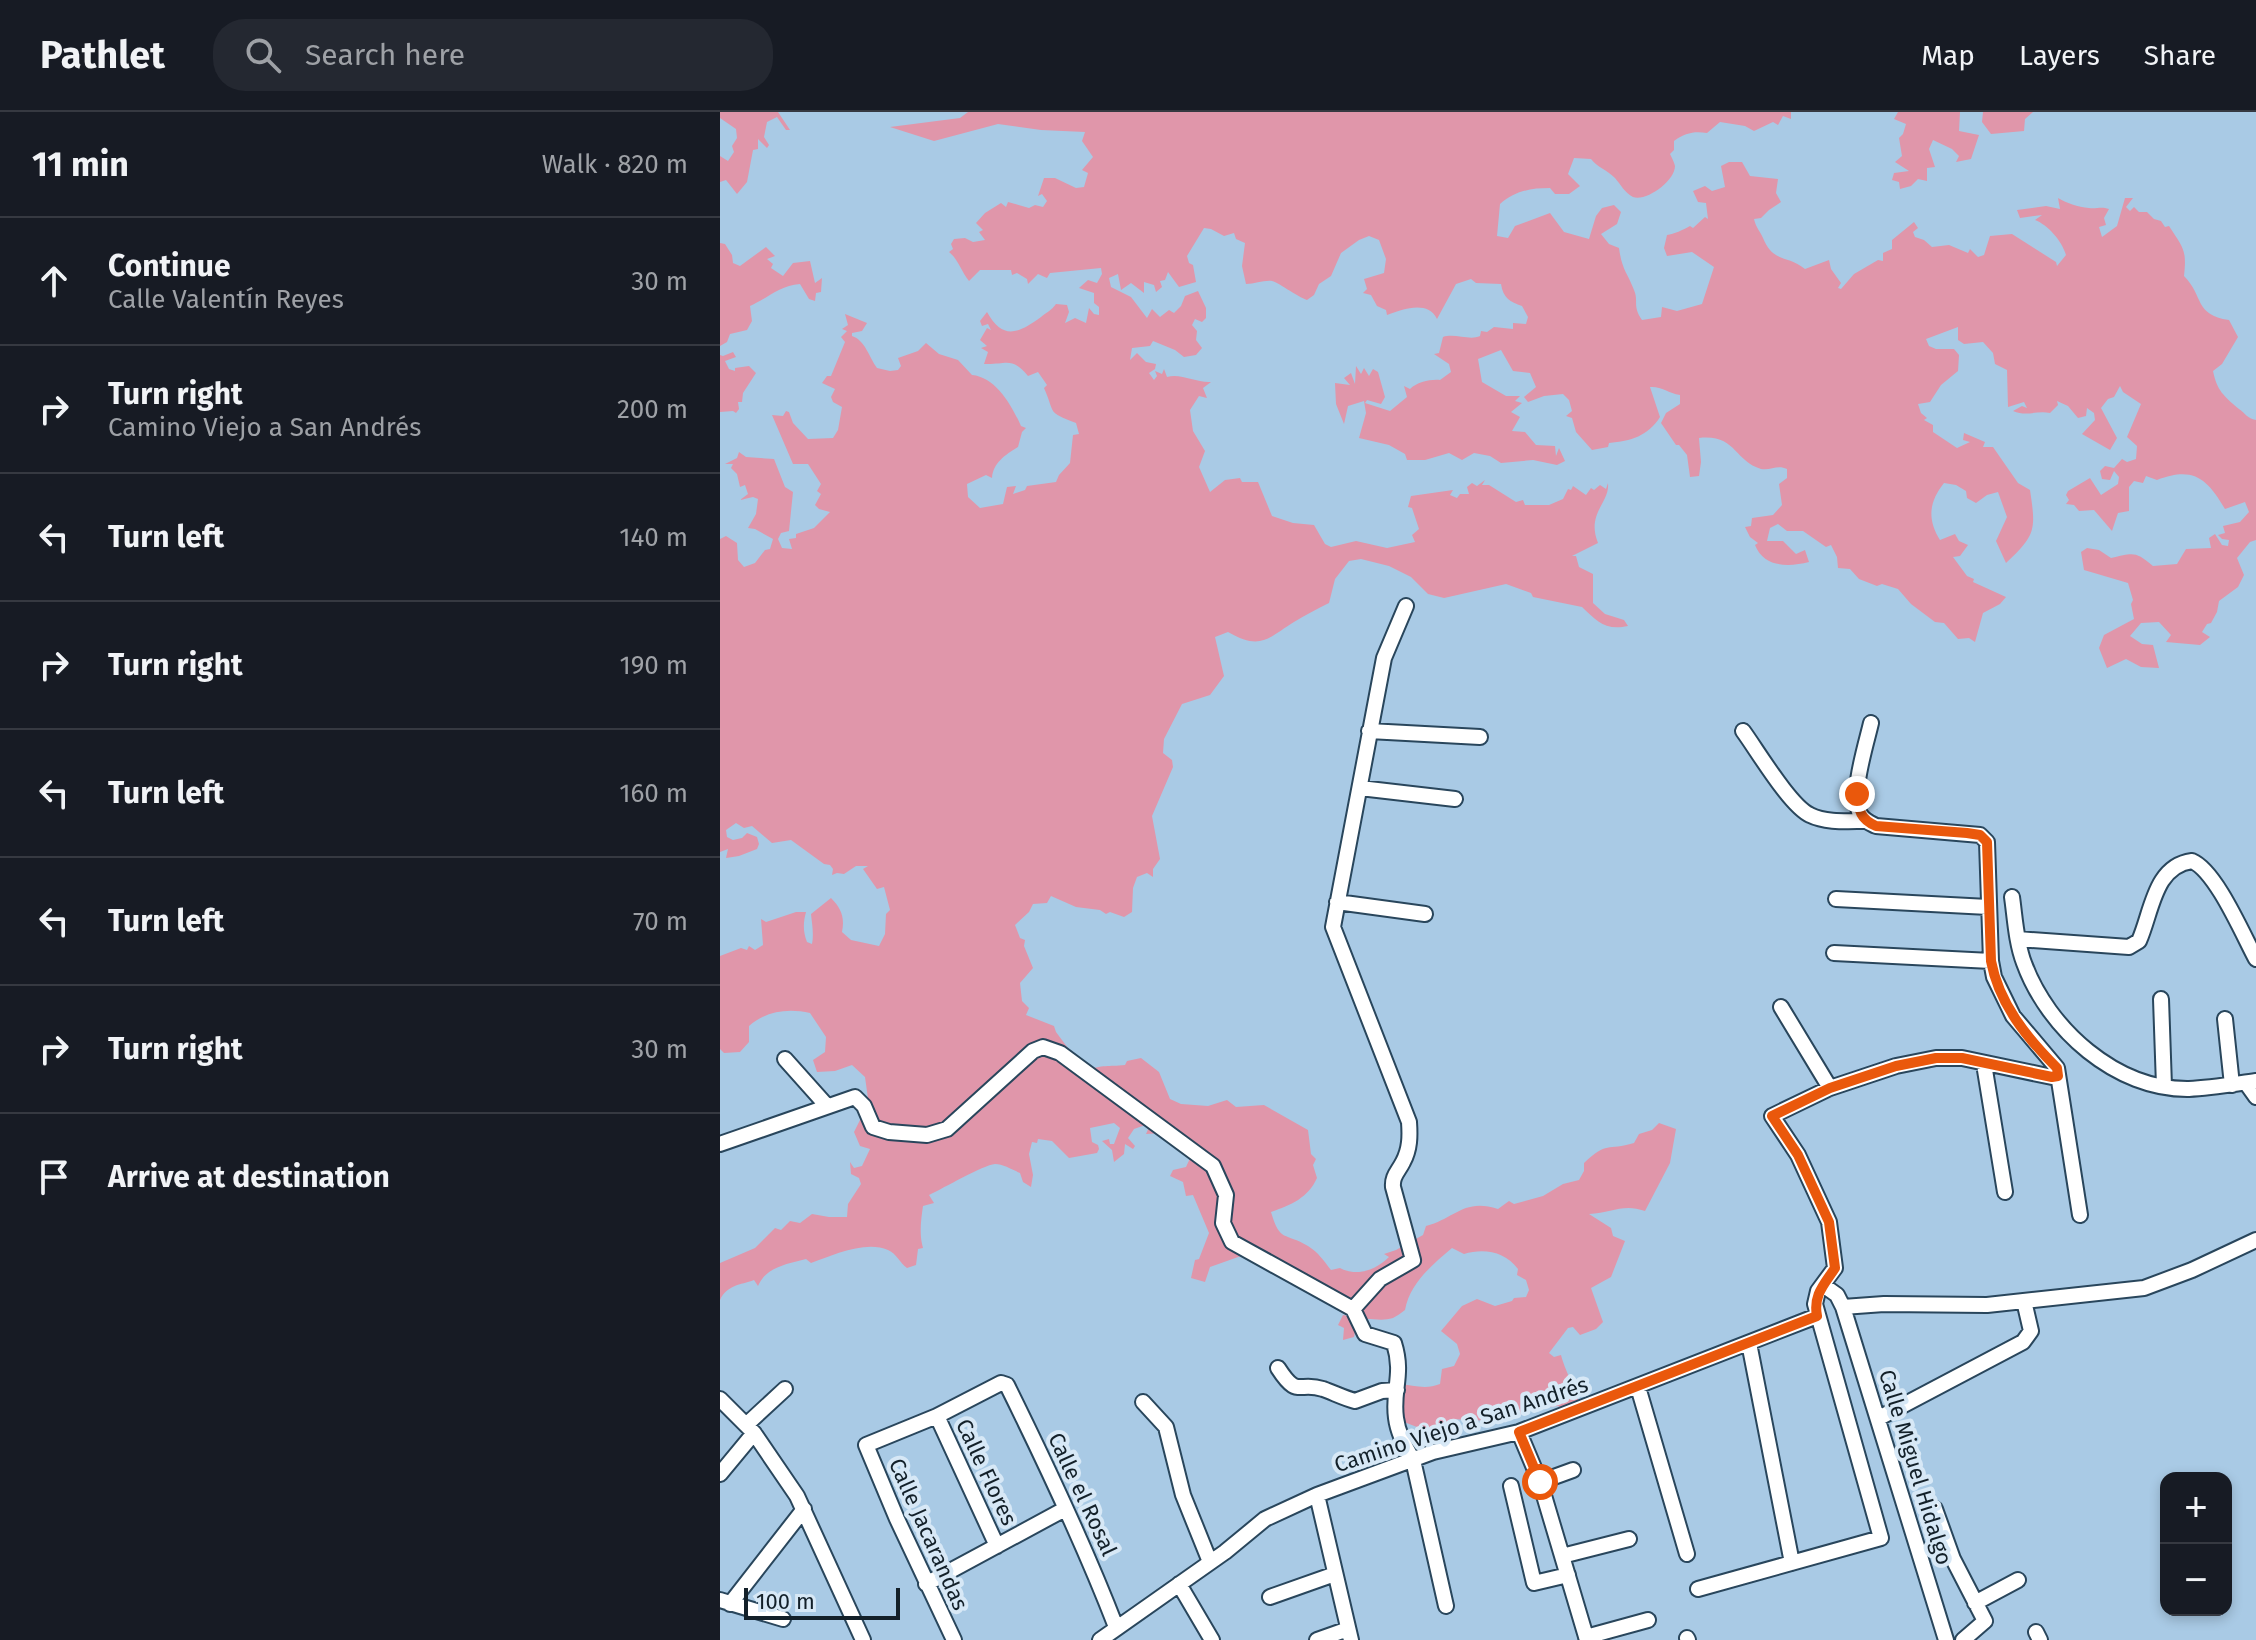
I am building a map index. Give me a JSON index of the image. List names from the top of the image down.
{
  "streets": {
    "street": [
      "Camino Viejo a San Andrés",
      "Calle Miguel Hidalgo",
      "Calle Flores",
      "Calle el Rosal",
      "Calle Jacarandas"
    ]
  },
  "crossings": [
    ["Camino Viejo a San Andrés", "Calle el Rosal"],
    ["Calle Flores", "Calle el Rosal"],
    ["Calle Flores", "Calle Jacarandas"],
    ["Calle el Rosal", "Calle Jacarandas"]
  ],
  "scale_bar": "100 m",
  "page": {
    "header": "Pathlet",
    "search": "Search here",
    "nav": ["Map", "Layers", "Share"],
    "heading": ["11 min", "Walk · 820 m"],
    "list": [
      ["Continue", "Calle Valentín Reyes", "30 m"],
      ["Turn right", "Camino Viejo a San Andrés", "200 m"],
      ["Turn left", "140 m"],
      ["Turn right", "190 m"],
      ["Turn left", "160 m"],
      ["Turn left", "70 m"],
      ["Turn right", "30 m"],
      "Arrive at destination"
    ],
    "map_buttons": ["+", "−"],
    "scale": "100 m"
  }
}
